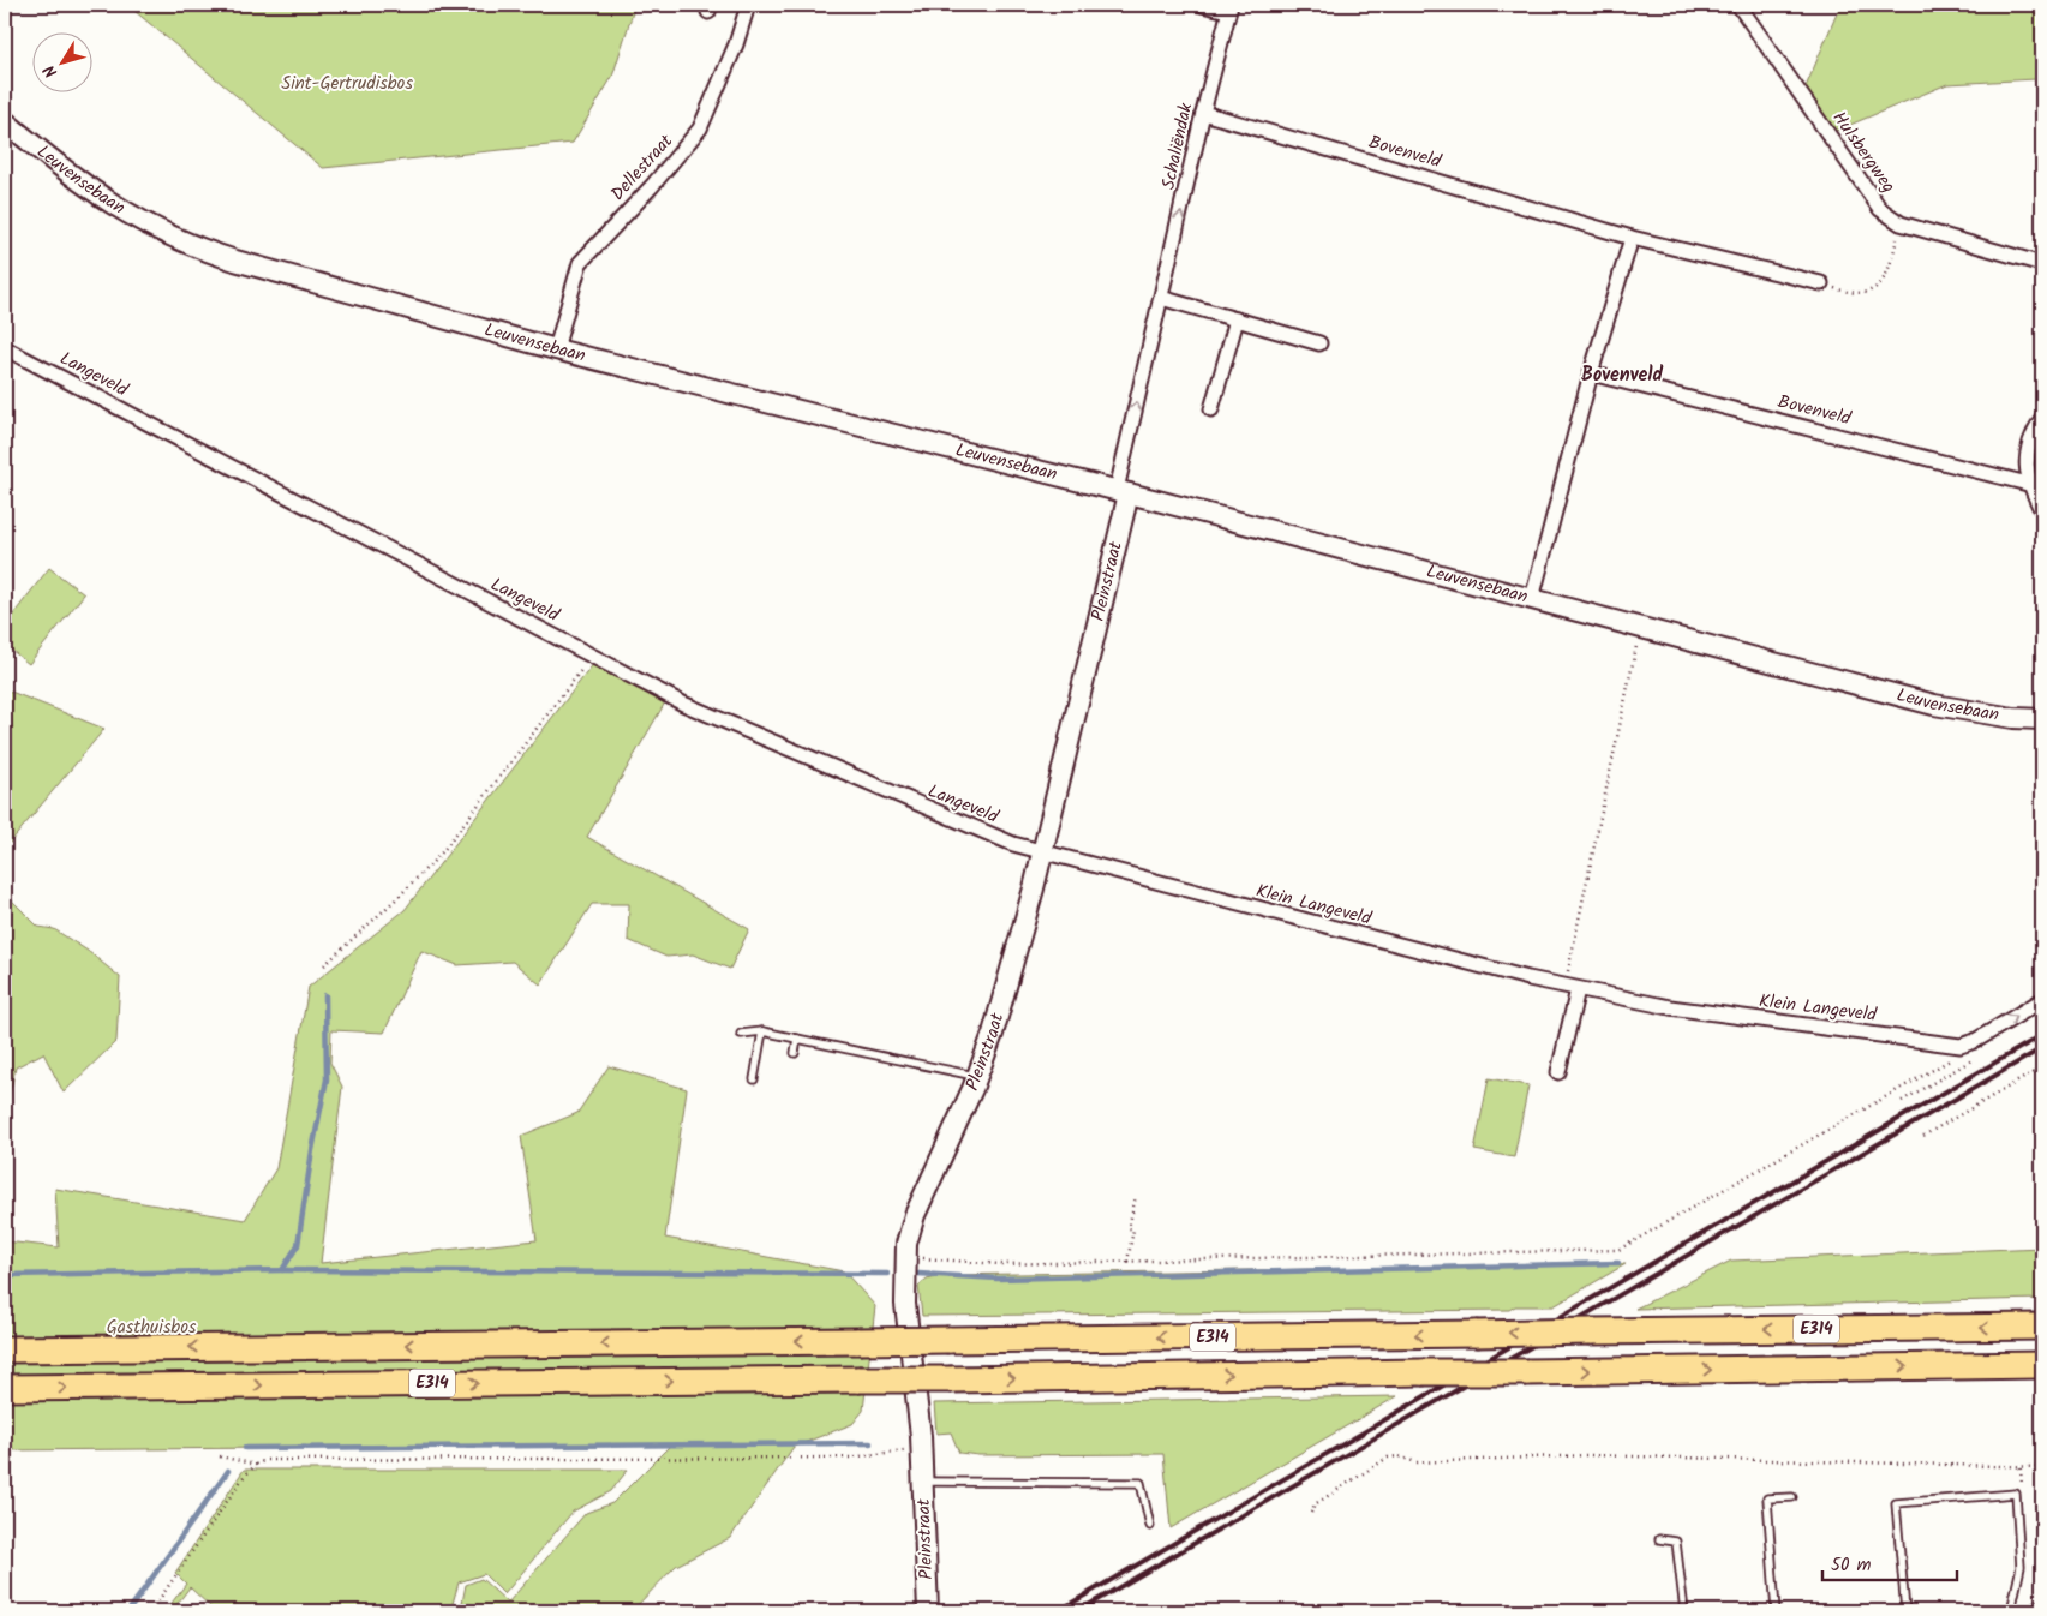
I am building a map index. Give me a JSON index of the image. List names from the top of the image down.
{
  "streets": {
    "highway": ["E314"],
    "street": [
      "Schaliëndak",
      "Bovenveld",
      "Hulsbergweg",
      "Dellestraat",
      "Leuvensebaan",
      "Langeveld",
      "Pleinstraat",
      "Klein Langeveld"
    ]
  },
  "crossings": [
    ["Schaliëndak", "Bovenveld"],
    ["Schaliëndak", "Leuvensebaan"],
    ["Schaliëndak", "Pleinstraat"],
    ["Dellestraat", "Leuvensebaan"],
    ["Leuvensebaan", "Pleinstraat"],
    ["Langeveld", "Pleinstraat"],
    ["Langeveld", "Klein Langeveld"],
    ["Pleinstraat", "Klein Langeveld"]
  ],
  "one_way": ["Schaliëndak"],
  "districts": ["Bovenveld"],
  "parks": ["Sint-Gertrudisbos", "Gasthuisbos"],
  "scale_bar": "50 m",
  "north": "bottom left"
}
